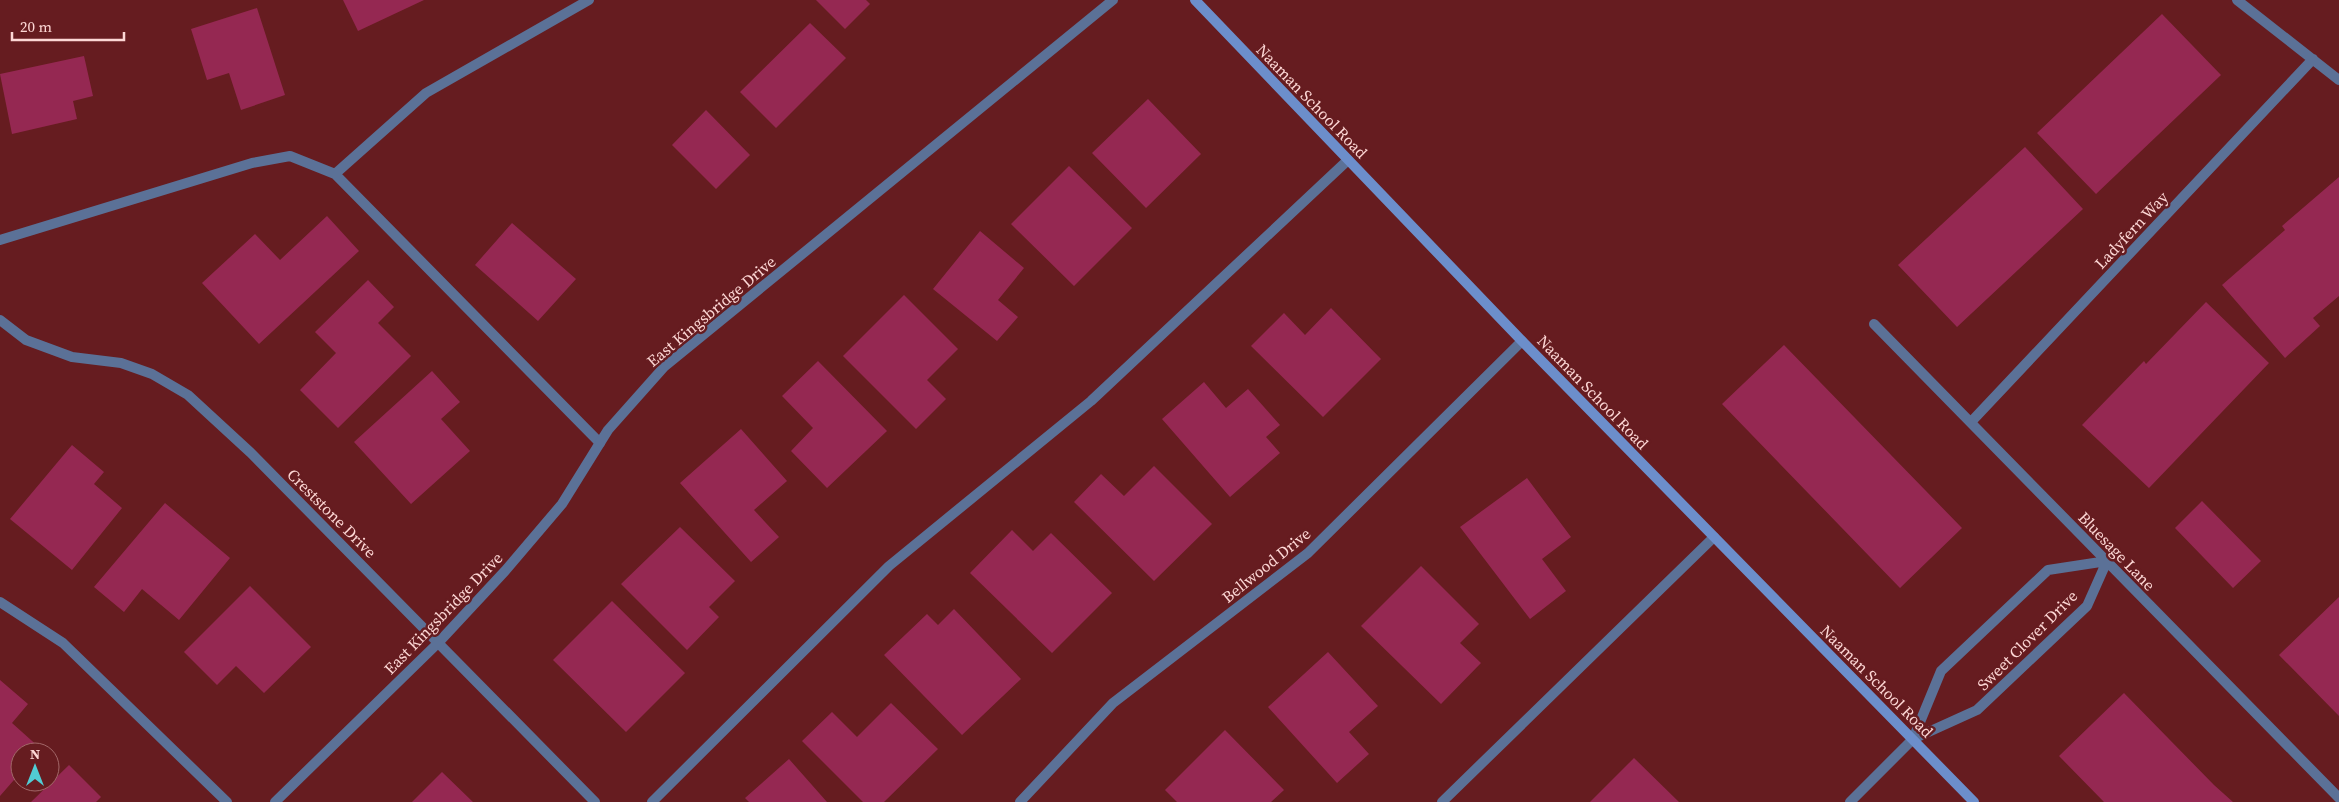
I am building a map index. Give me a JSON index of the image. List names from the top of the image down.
{
  "streets": {
    "main road": ["Naaman School Road"],
    "street": [
      "Ladyfern Way",
      "East Kingsbridge Drive",
      "Creststone Drive",
      "Bluesage Lane",
      "Bellwood Drive",
      "Sweet Clover Drive"
    ]
  },
  "crossings": [
    ["Naaman School Road", "Bellwood Drive"],
    ["Naaman School Road", "Sweet Clover Drive"],
    ["Ladyfern Way", "Bluesage Lane"],
    ["East Kingsbridge Drive", "Creststone Drive"],
    ["Bluesage Lane", "Sweet Clover Drive"]
  ],
  "scale_bar": "20 m",
  "north": "top"
}
